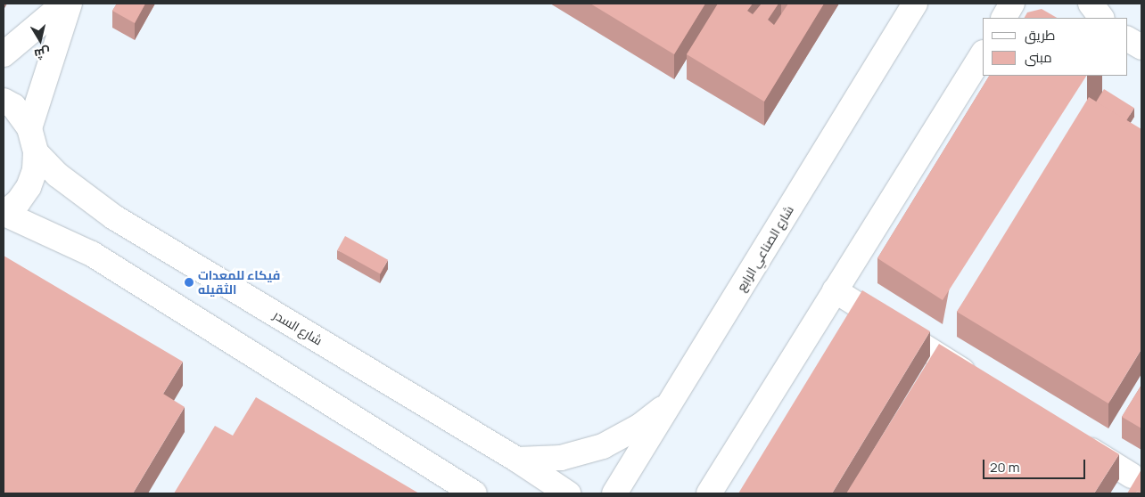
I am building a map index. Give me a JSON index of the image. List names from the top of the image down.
{
  "streets": {
    "street": ["شارع الصناعي الرابع", "شارع السدر"]
  },
  "places": ["فيكاء للمعدات الثقيله"],
  "legend": ["طريق", "مبنى"],
  "scale_bar": "20 m",
  "north": "bottom"
}
